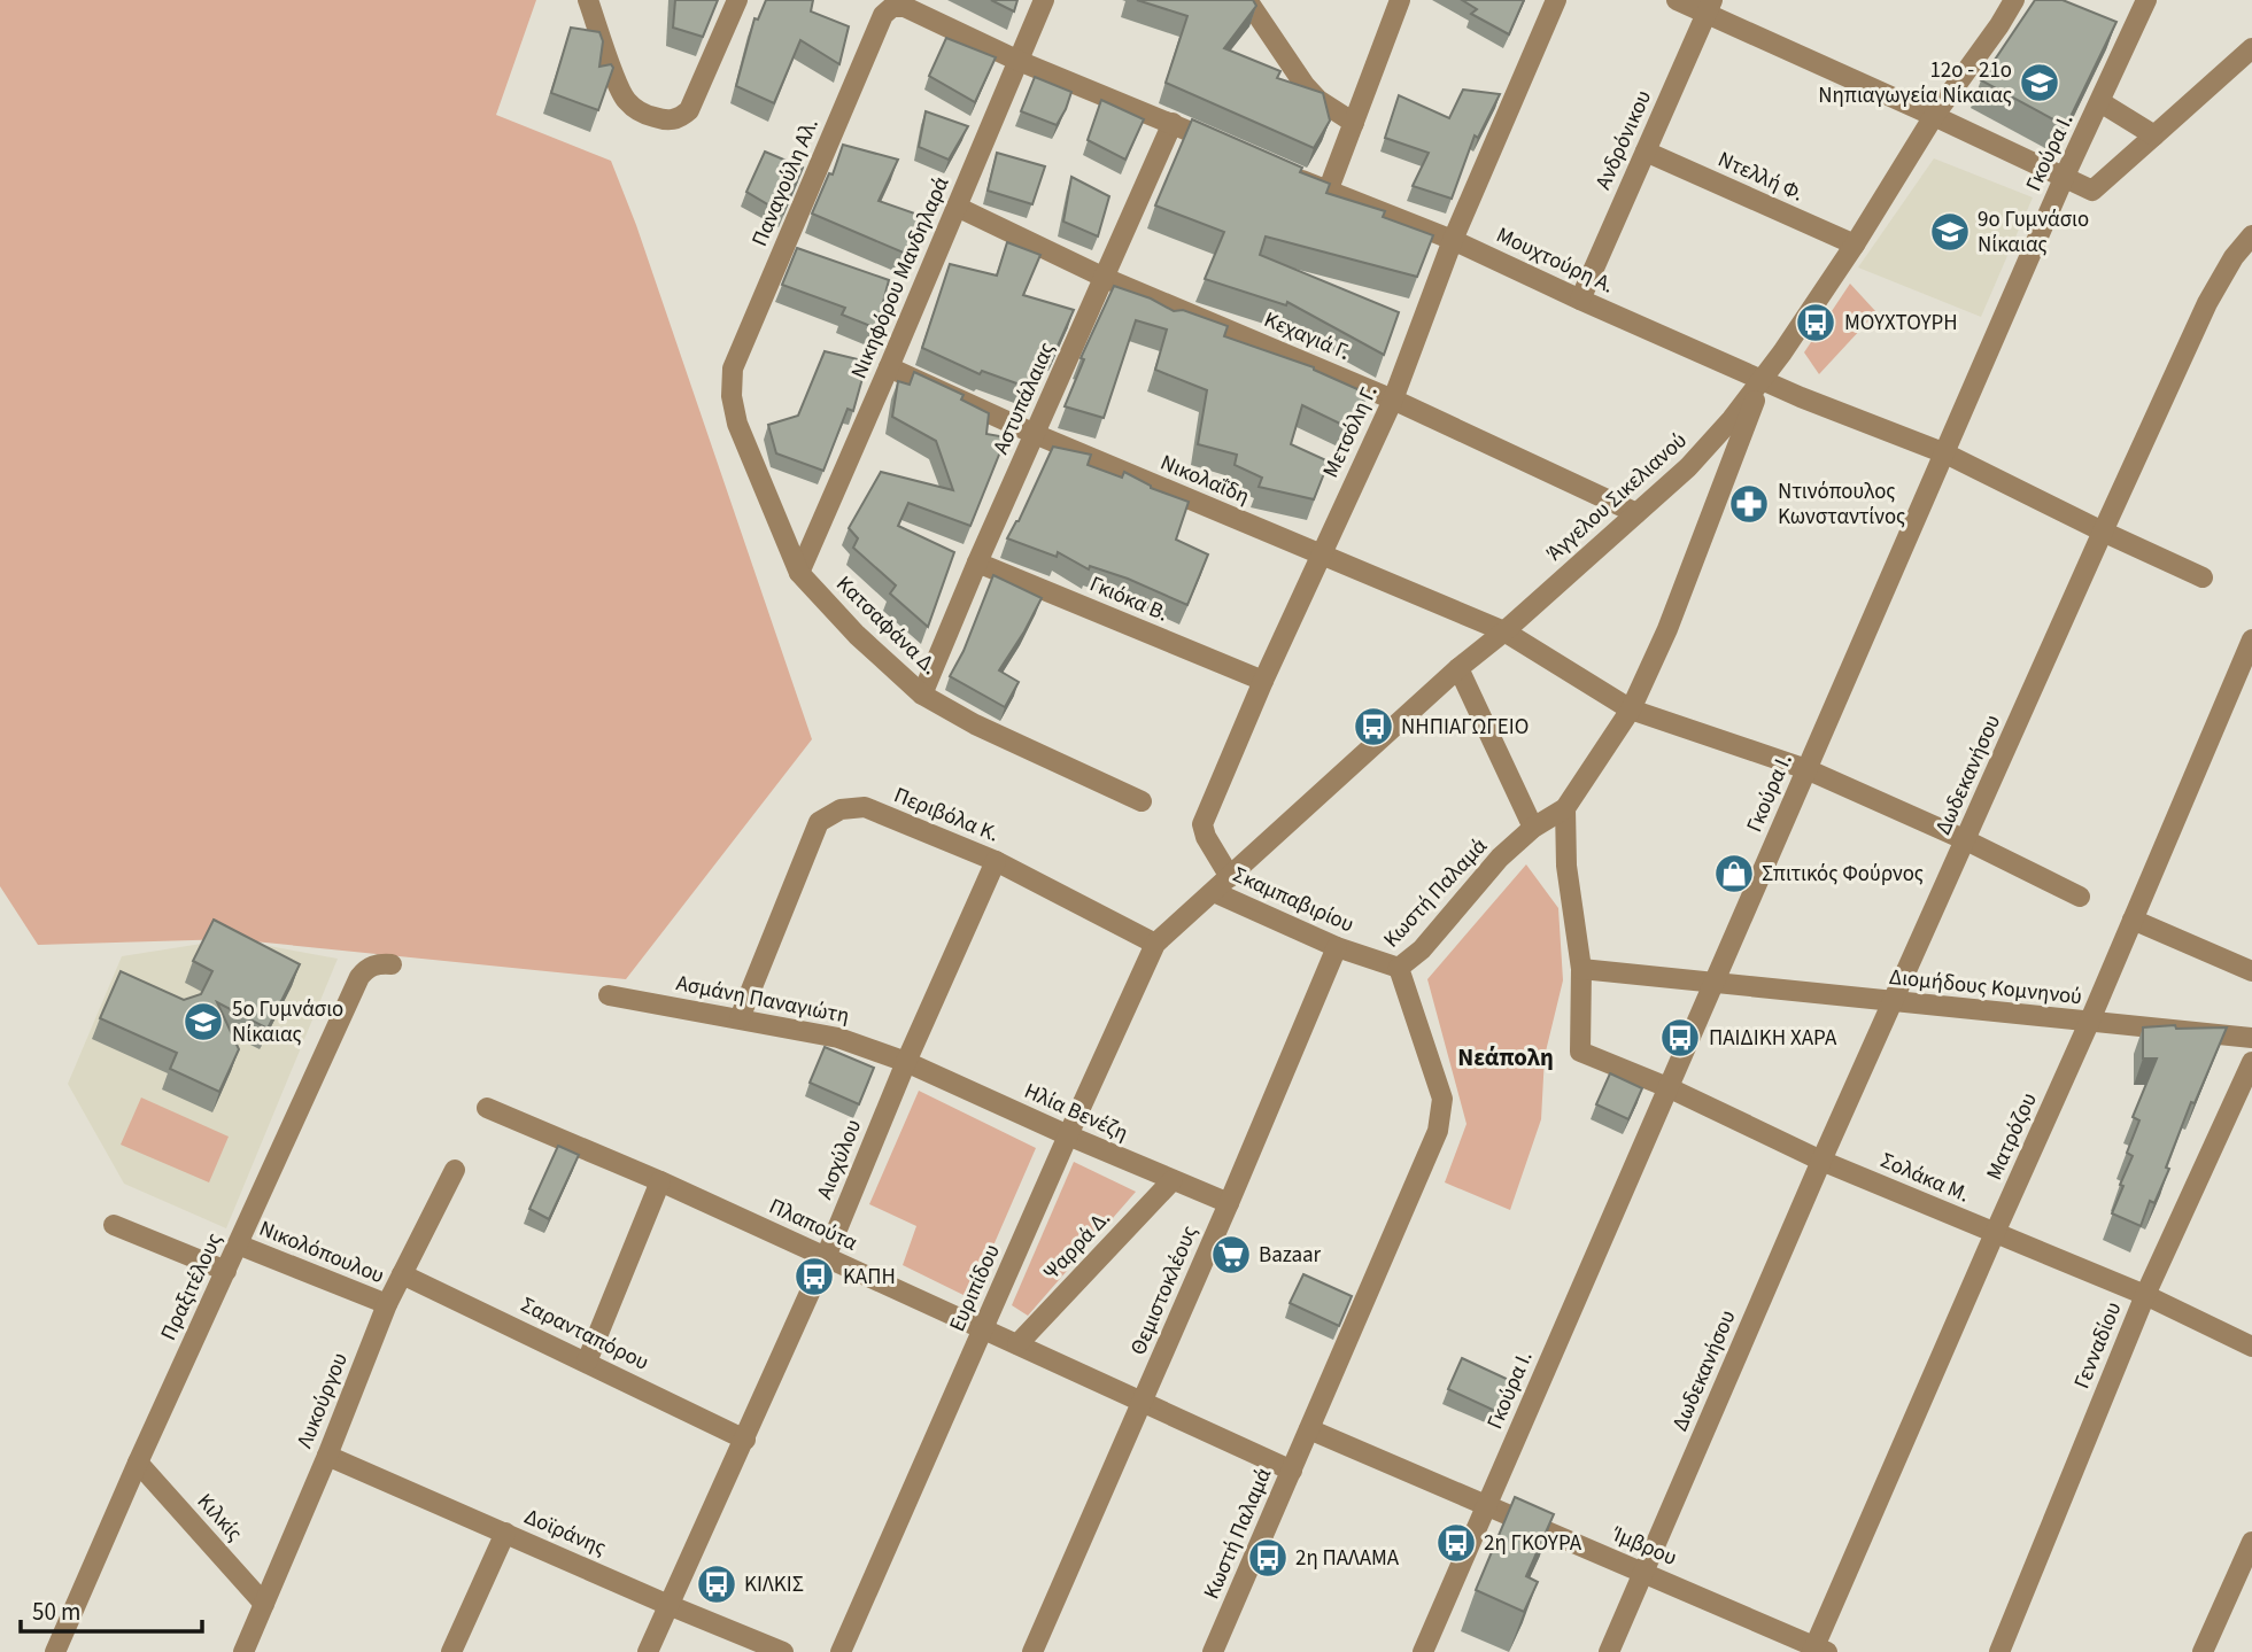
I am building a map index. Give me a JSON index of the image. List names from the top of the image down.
{
  "streets": {
    "street": [
      "Ανδρόνικου",
      "Γκούρα Ι.",
      "Ντελλή Φ.",
      "Παναγούλη Αλ.",
      "Μουχτούρη Α.",
      "Νικηφόρου Μανδηλαρά",
      "Κεχαγιά Γ.",
      "Αστυπάλαιας",
      "Μετσόλη Γ.",
      "Νικολαΐδη",
      "Άγγελου Σικελιανού",
      "Γκιόκα Β.",
      "Κατσαφάνα Δ.",
      "Δωδεκανήσου",
      "Περιβόλα Κ.",
      "Κωστή Παλαμά",
      "Σκαμπαβιρίου",
      "Διομήδους Κομνηνού",
      "Ασμάνη Παναγιώτη",
      "Ηλία Βενέζη",
      "Ματρόζου",
      "Αισχύλου",
      "Σολάκα Μ.",
      "Πλαπούτα",
      "Ψαρρά Δ.",
      "Νικολόπουλου",
      "Πραξιτέλους",
      "Ευριπίδου",
      "Θεμιστοκλέους",
      "Σαρανταπόρου",
      "Γενναδίου",
      "Λυκούργου",
      "Κιλκίς",
      "Δοϊράνης",
      "Ίμβρου"
    ]
  },
  "crossings": [
    ["Ανδρόνικου", "Ντελλή Φ."],
    ["Ανδρόνικου", "Μουχτούρη Α."],
    ["Γκούρα Ι.", "Μουχτούρη Α."],
    ["Γκούρα Ι.", "Νικολαΐδη"],
    ["Γκούρα Ι.", "Διομήδους Κομνηνού"],
    ["Γκούρα Ι.", "Σολάκα Μ."],
    ["Γκούρα Ι.", "Ίμβρου"],
    ["Ντελλή Φ.", "Άγγελου Σικελιανού"],
    ["Παναγούλη Αλ.", "Νικηφόρου Μανδηλαρά"],
    ["Παναγούλη Αλ.", "Κατσαφάνα Δ."],
    ["Μουχτούρη Α.", "Μετσόλη Γ."],
    ["Μουχτούρη Α.", "Άγγελου Σικελιανού"],
    ["Μουχτούρη Α.", "Δωδεκανήσου"],
    ["Μουχτούρη Α.", "Κωστή Παλαμά"],
    ["Νικηφόρου Μανδηλαρά", "Κεχαγιά Γ."],
    ["Νικηφόρου Μανδηλαρά", "Νικολαΐδη"],
    ["Νικηφόρου Μανδηλαρά", "Κατσαφάνα Δ."],
    ["Κεχαγιά Γ.", "Αστυπάλαιας"],
    ["Κεχαγιά Γ.", "Μετσόλη Γ."],
    ["Κεχαγιά Γ.", "Άγγελου Σικελιανού"],
    ["Αστυπάλαιας", "Νικολαΐδη"],
    ["Αστυπάλαιας", "Γκιόκα Β."],
    ["Αστυπάλαιας", "Κατσαφάνα Δ."],
    ["Μετσόλη Γ.", "Νικολαΐδη"],
    ["Μετσόλη Γ.", "Άγγελου Σικελιανού"],
    ["Μετσόλη Γ.", "Γκιόκα Β."],
    ["Νικολαΐδη", "Άγγελου Σικελιανού"],
    ["Νικολαΐδη", "Δωδεκανήσου"],
    ["Νικολαΐδη", "Κωστή Παλαμά"],
    ["Άγγελου Σικελιανού", "Περιβόλα Κ."],
    ["Άγγελου Σικελιανού", "Κωστή Παλαμά"],
    ["Άγγελου Σικελιανού", "Σκαμπαβιρίου"],
    ["Άγγελου Σικελιανού", "Ευριπίδου"],
    ["Δωδεκανήσου", "Διομήδους Κομνηνού"],
    ["Δωδεκανήσου", "Σολάκα Μ."],
    ["Δωδεκανήσου", "Ίμβρου"],
    ["Περιβόλα Κ.", "Ασμάνη Παναγιώτη"],
    ["Περιβόλα Κ.", "Αισχύλου"],
    ["Περιβόλα Κ.", "Ευριπίδου"],
    ["Κωστή Παλαμά", "Σκαμπαβιρίου"],
    ["Κωστή Παλαμά", "Πλαπούτα"],
    ["Κωστή Παλαμά", "Ίμβρου"],
    ["Σκαμπαβιρίου", "Θεμιστοκλέους"],
    ["Διομήδους Κομνηνού", "Ματρόζου"],
    ["Ασμάνη Παναγιώτη", "Ηλία Βενέζη"],
    ["Ασμάνη Παναγιώτη", "Αισχύλου"],
    ["Ηλία Βενέζη", "Αισχύλου"],
    ["Ηλία Βενέζη", "Ψαρρά Δ."],
    ["Ηλία Βενέζη", "Ευριπίδου"],
    ["Ηλία Βενέζη", "Θεμιστοκλέους"],
    ["Ματρόζου", "Σολάκα Μ."],
    ["Ματρόζου", "Ίμβρου"],
    ["Αισχύλου", "Πλαπούτα"],
    ["Αισχύλου", "Σαρανταπόρου"],
    ["Αισχύλου", "Δοϊράνης"],
    ["Σολάκα Μ.", "Γενναδίου"],
    ["Πλαπούτα", "Ψαρρά Δ."],
    ["Πλαπούτα", "Ευριπίδου"],
    ["Πλαπούτα", "Θεμιστοκλέους"],
    ["Νικολόπουλου", "Πραξιτέλους"],
    ["Νικολόπουλου", "Λυκούργου"],
    ["Πραξιτέλους", "Κιλκίς"],
    ["Σαρανταπόρου", "Λυκούργου"],
    ["Λυκούργου", "Κιλκίς"],
    ["Λυκούργου", "Δοϊράνης"]
  ],
  "districts": ["Νεάπολη"],
  "places": {
    "school or university": ["12ο - 21ο Νηπιαγωγεία Νίκαιας", "9ο Γυμνάσιο Νίκαιας", "5o Γυμνάσιο Νίκαιας"],
    "bus stop": [
      "ΜΟΥΧΤΟΥΡΗ",
      "ΝΗΠΙΑΓΩΓΕΙΟ",
      "ΠΑΙΔΙΚΗ ΧΑΡΑ",
      "ΚΑΠΗ",
      "2η ΓΚΟΥΡΑ",
      "2η ΠΑΛΑΜΑ",
      "ΚΙΛΚΙΣ"
    ],
    "pharmacy": ["Ντινόπουλος Κωνσταντίνος"],
    "shop": ["Σπιτικός Φούρνος"],
    "supermarket": ["Bazaar"]
  },
  "scale_bar": "50 m"
}
